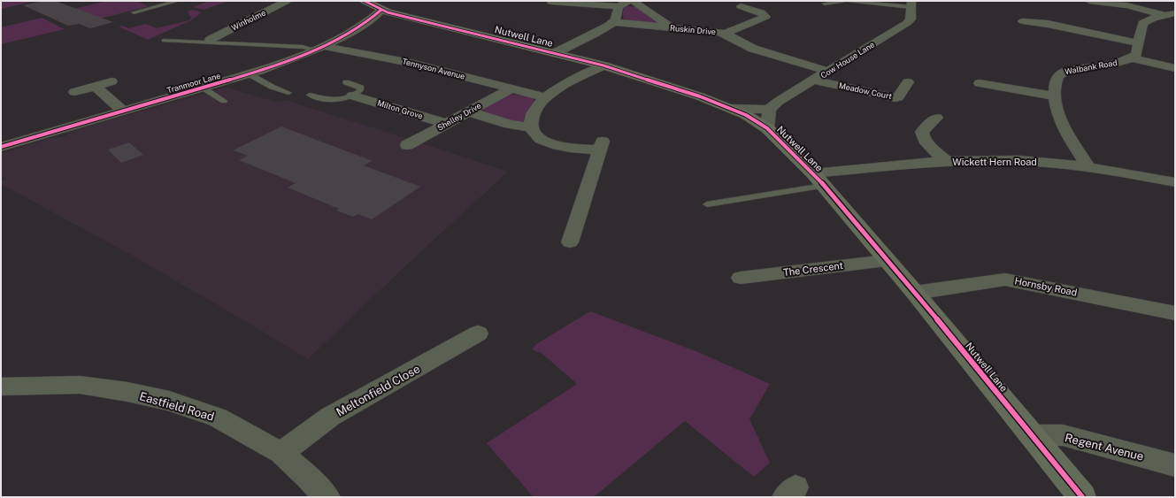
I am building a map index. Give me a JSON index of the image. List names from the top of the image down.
{
  "streets": {
    "street": [
      "Winholme",
      "Ruskin Drive",
      "Nutwell Lane",
      "Cow House Lane",
      "Walbank Road",
      "Tennyson Avenue",
      "Tranmoor Lane",
      "Meadow Court",
      "Milton Grove",
      "Shelley Drive",
      "Wickett Hern Road",
      "The Crescent",
      "Hornsby Road",
      "Meltonfield Close",
      "Eastfield Road",
      "Regent Avenue"
    ]
  },
  "crossings": [
    ["Ruskin Drive", "Cow House Lane"],
    ["Nutwell Lane", "Tranmoor Lane"],
    ["Nutwell Lane", "Wickett Hern Road"],
    ["Nutwell Lane", "The Crescent"],
    ["Nutwell Lane", "Hornsby Road"],
    ["Nutwell Lane", "Regent Avenue"],
    ["Cow House Lane", "Meadow Court"],
    ["Walbank Road", "Wickett Hern Road"],
    ["Tennyson Avenue", "Tranmoor Lane"],
    ["Tennyson Avenue", "Shelley Drive"],
    ["Milton Grove", "Shelley Drive"],
    ["Meltonfield Close", "Eastfield Road"]
  ]
}
